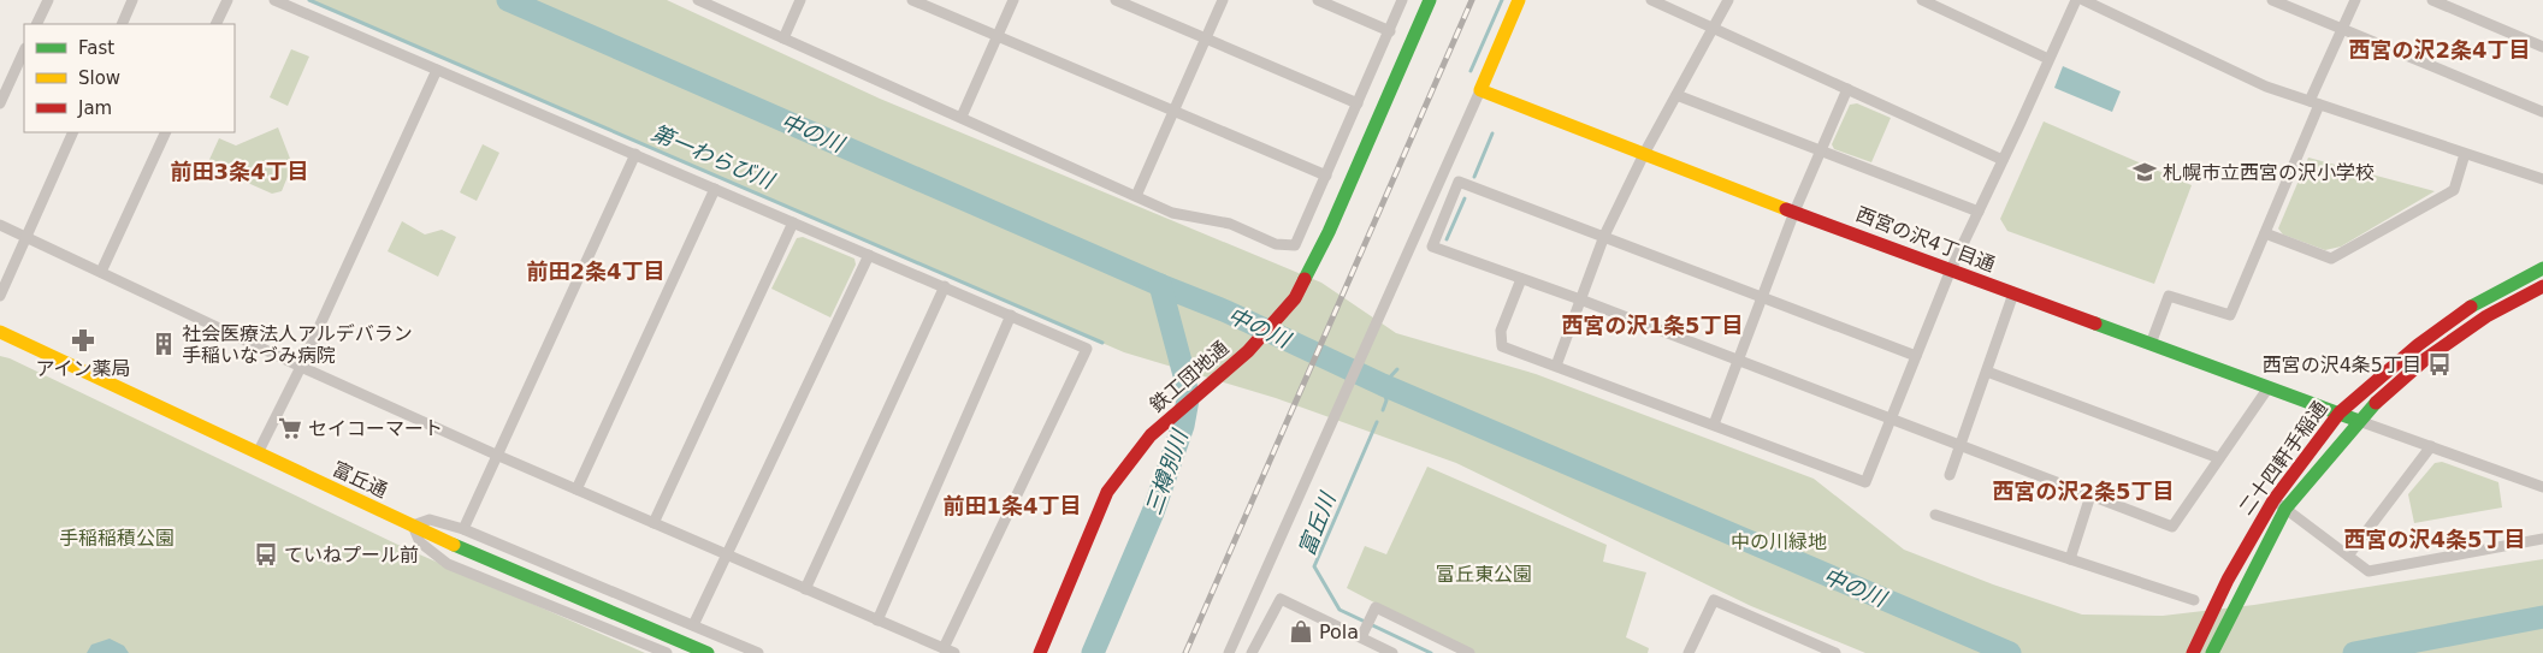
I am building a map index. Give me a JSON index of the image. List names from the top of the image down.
{
  "streets": {
    "street": [
      "西宮の沢4丁目通",
      "鉄工団地通",
      "二十四軒手稲通",
      "富丘通"
    ]
  },
  "crossings": [
    ["西宮の沢4丁目通", "二十四軒手稲通"]
  ],
  "districts": [
    "西宮の沢2条4丁目",
    "前田3条4丁目",
    "前田2条4丁目",
    "西宮の沢1条5丁目",
    "西宮の沢2条5丁目",
    "前田1条4丁目",
    "西宮の沢4条5丁目"
  ],
  "water": [
    "中の川",
    "第一わらび川",
    "三樽別川",
    "富丘川"
  ],
  "parks": ["手稲稲積公園", "中の川緑地", "富丘東公園"],
  "places": {
    "school or university": ["札幌市立西宮の沢小学校"],
    "pharmacy": ["アイン薬局"],
    "building": ["社会医療法人アルデバラン 手稲いなづみ病院"],
    "bus stop": ["西宮の沢4条5丁目", "ていねプール前"],
    "supermarket": ["セイコーマート"],
    "shop": ["Pola"]
  },
  "legend": ["Fast", "Slow", "Jam"]
}
